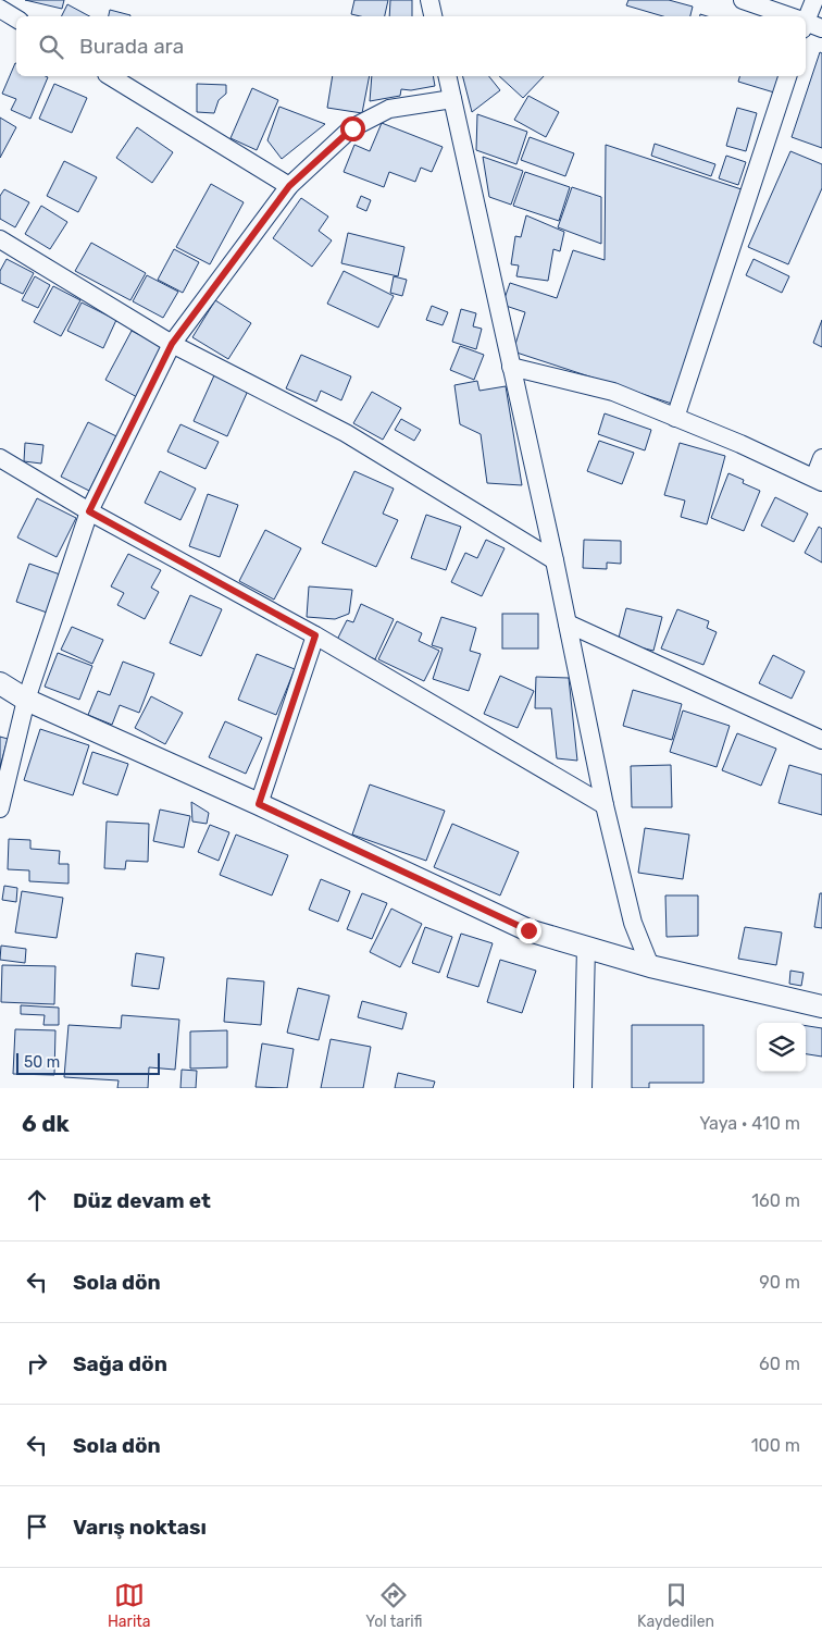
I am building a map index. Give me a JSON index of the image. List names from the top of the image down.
{
  "scale_bar": "50 m",
  "page": {
    "search": "Burada ara",
    "scale": "50 m",
    "heading": ["6 dk", "Yaya · 410 m"],
    "list": [
      ["Düz devam et", "160 m"],
      ["Sola dön", "90 m"],
      ["Sağa dön", "60 m"],
      ["Sola dön", "100 m"],
      "Varış noktası"
    ],
    "nav": ["Harita", "Yol tarifi", "Kaydedilen"]
  }
}
